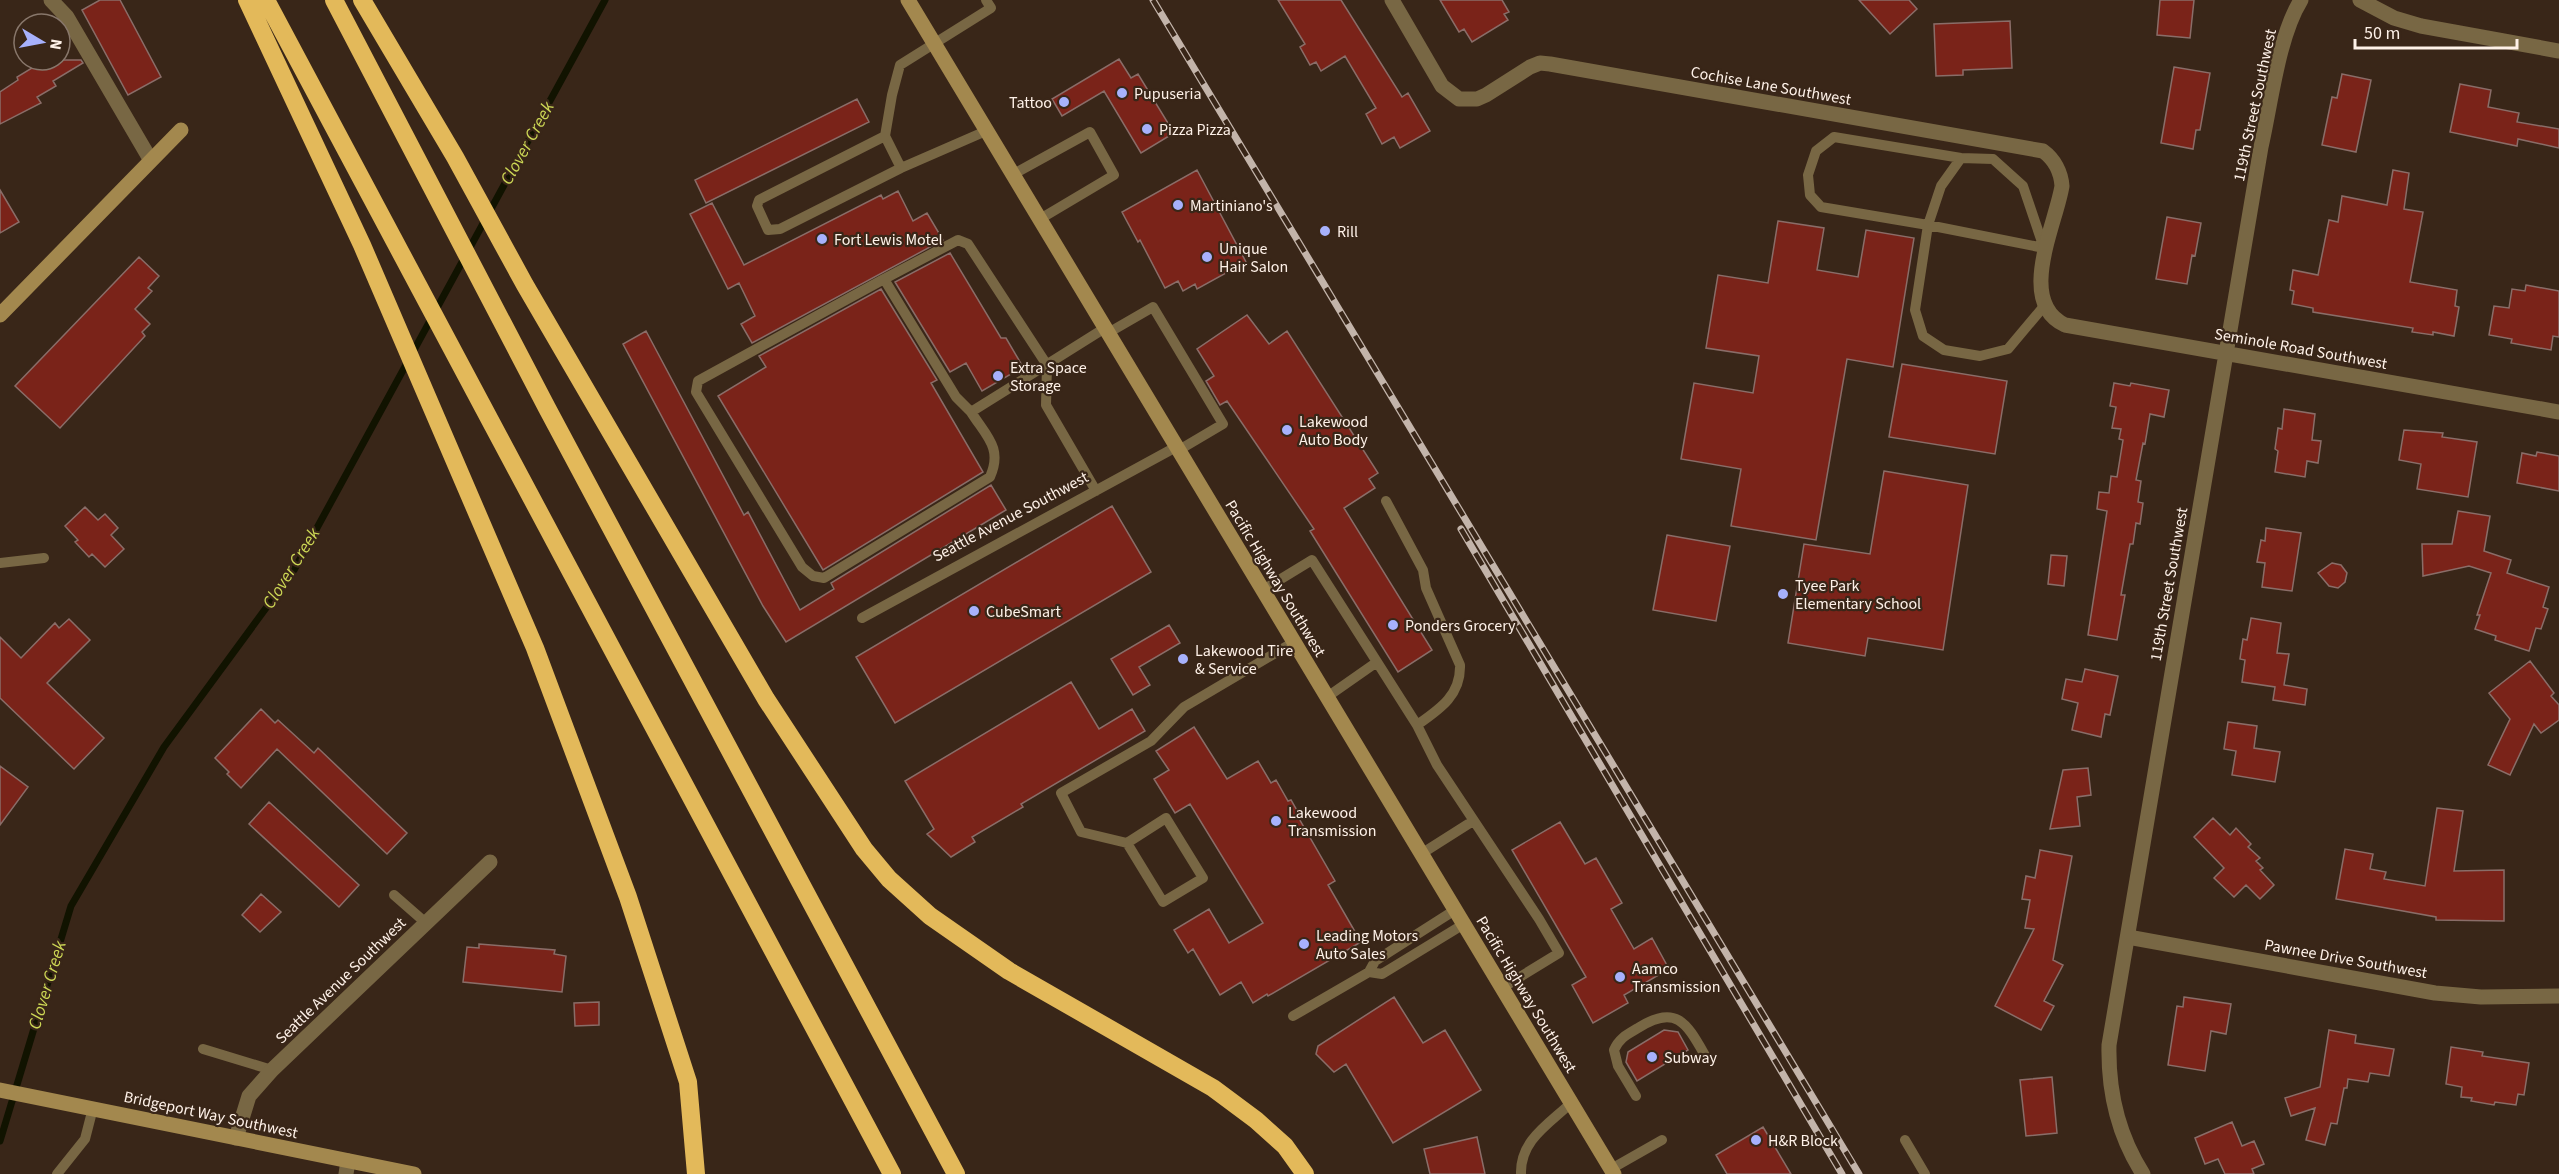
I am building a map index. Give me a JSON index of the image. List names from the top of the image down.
{
  "streets": {
    "street": [
      "Cochise Lane Southwest",
      "119th Street Southwest",
      "Seminole Road Southwest",
      "Seattle Avenue Southwest",
      "Pacific Highway Southwest",
      "Pawnee Drive Southwest",
      "Bridgeport Way Southwest"
    ]
  },
  "crossings": [
    ["Cochise Lane Southwest", "Seminole Road Southwest"],
    ["119th Street Southwest", "Seminole Road Southwest"],
    ["119th Street Southwest", "Pawnee Drive Southwest"],
    ["Seattle Avenue Southwest", "Pacific Highway Southwest"],
    ["Seattle Avenue Southwest", "Bridgeport Way Southwest"]
  ],
  "water": ["Clover Creek"],
  "places": [
    "Pupuseria",
    "Tattoo",
    "Pizza Pizza",
    "Martiniano's",
    "Rill",
    "Fort Lewis Motel",
    "Unique Hair Salon",
    "Extra Space Storage",
    "Lakewood Auto Body",
    "Tyee Park Elementary School",
    "CubeSmart",
    "Ponders Grocery",
    "Lakewood Tire & Service",
    "Lakewood Transmission",
    "Leading Motors Auto Sales",
    "Aamco Transmission",
    "Subway",
    "H&R Block"
  ],
  "scale_bar": "50 m",
  "north": "right"
}
